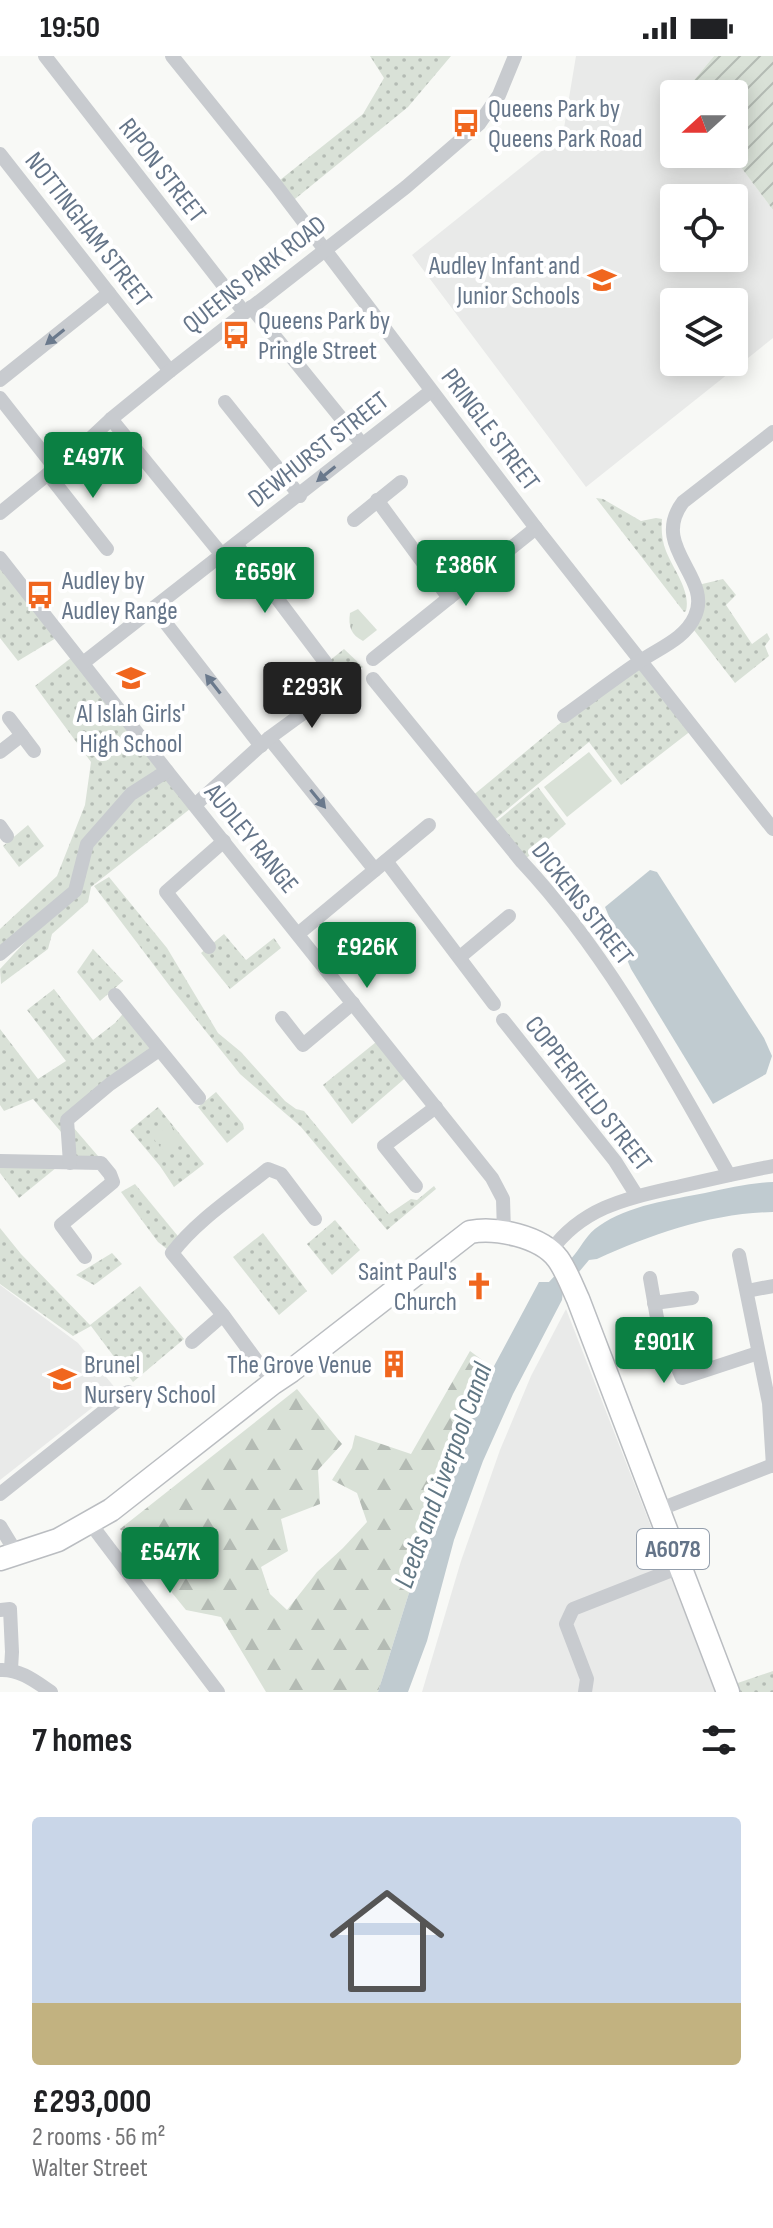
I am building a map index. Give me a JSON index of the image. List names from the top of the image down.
{
  "streets": {
    "highway": ["A6078"],
    "street": [
      "RIPON STREET",
      "NOTTINGHAM STREET",
      "QUEENS PARK ROAD",
      "PRINGLE STREET",
      "DEWHURST STREET",
      "AUDLEY RANGE",
      "DICKENS STREET",
      "COPPERFIELD STREET"
    ]
  },
  "crossings": [
    ["RIPON STREET", "QUEENS PARK ROAD"],
    ["RIPON STREET", "DEWHURST STREET"],
    ["NOTTINGHAM STREET", "QUEENS PARK ROAD"],
    ["QUEENS PARK ROAD", "PRINGLE STREET"],
    ["PRINGLE STREET", "DEWHURST STREET"],
    ["DEWHURST STREET", "AUDLEY RANGE"],
    ["DEWHURST STREET", "COPPERFIELD STREET"]
  ],
  "water": ["Leeds and Liverpool Canal"],
  "places": {
    "bus stop": ["Queens Park by Queens Park Road", "Queens Park by Pringle Street", "Audley by Audley Range"],
    "school or university": ["Audley Infant and Junior Schools", "Al Islah Girls' High School", "Brunel Nursery School"],
    "church": ["Saint Paul's Church"],
    "building": ["The Grove Venue"]
  },
  "north": "left",
  "page": {
    "status": "19:50",
    "price": [
      "£497K",
      "£386K",
      "£659K",
      "£293K",
      "£926K",
      "£901K",
      "£547K"
    ],
    "heading": "7 homes",
    "list": [
      {
        "name": "£293,000",
        "note": "2 rooms · 56 m² · Walter Street"
      }
    ]
  }
}
